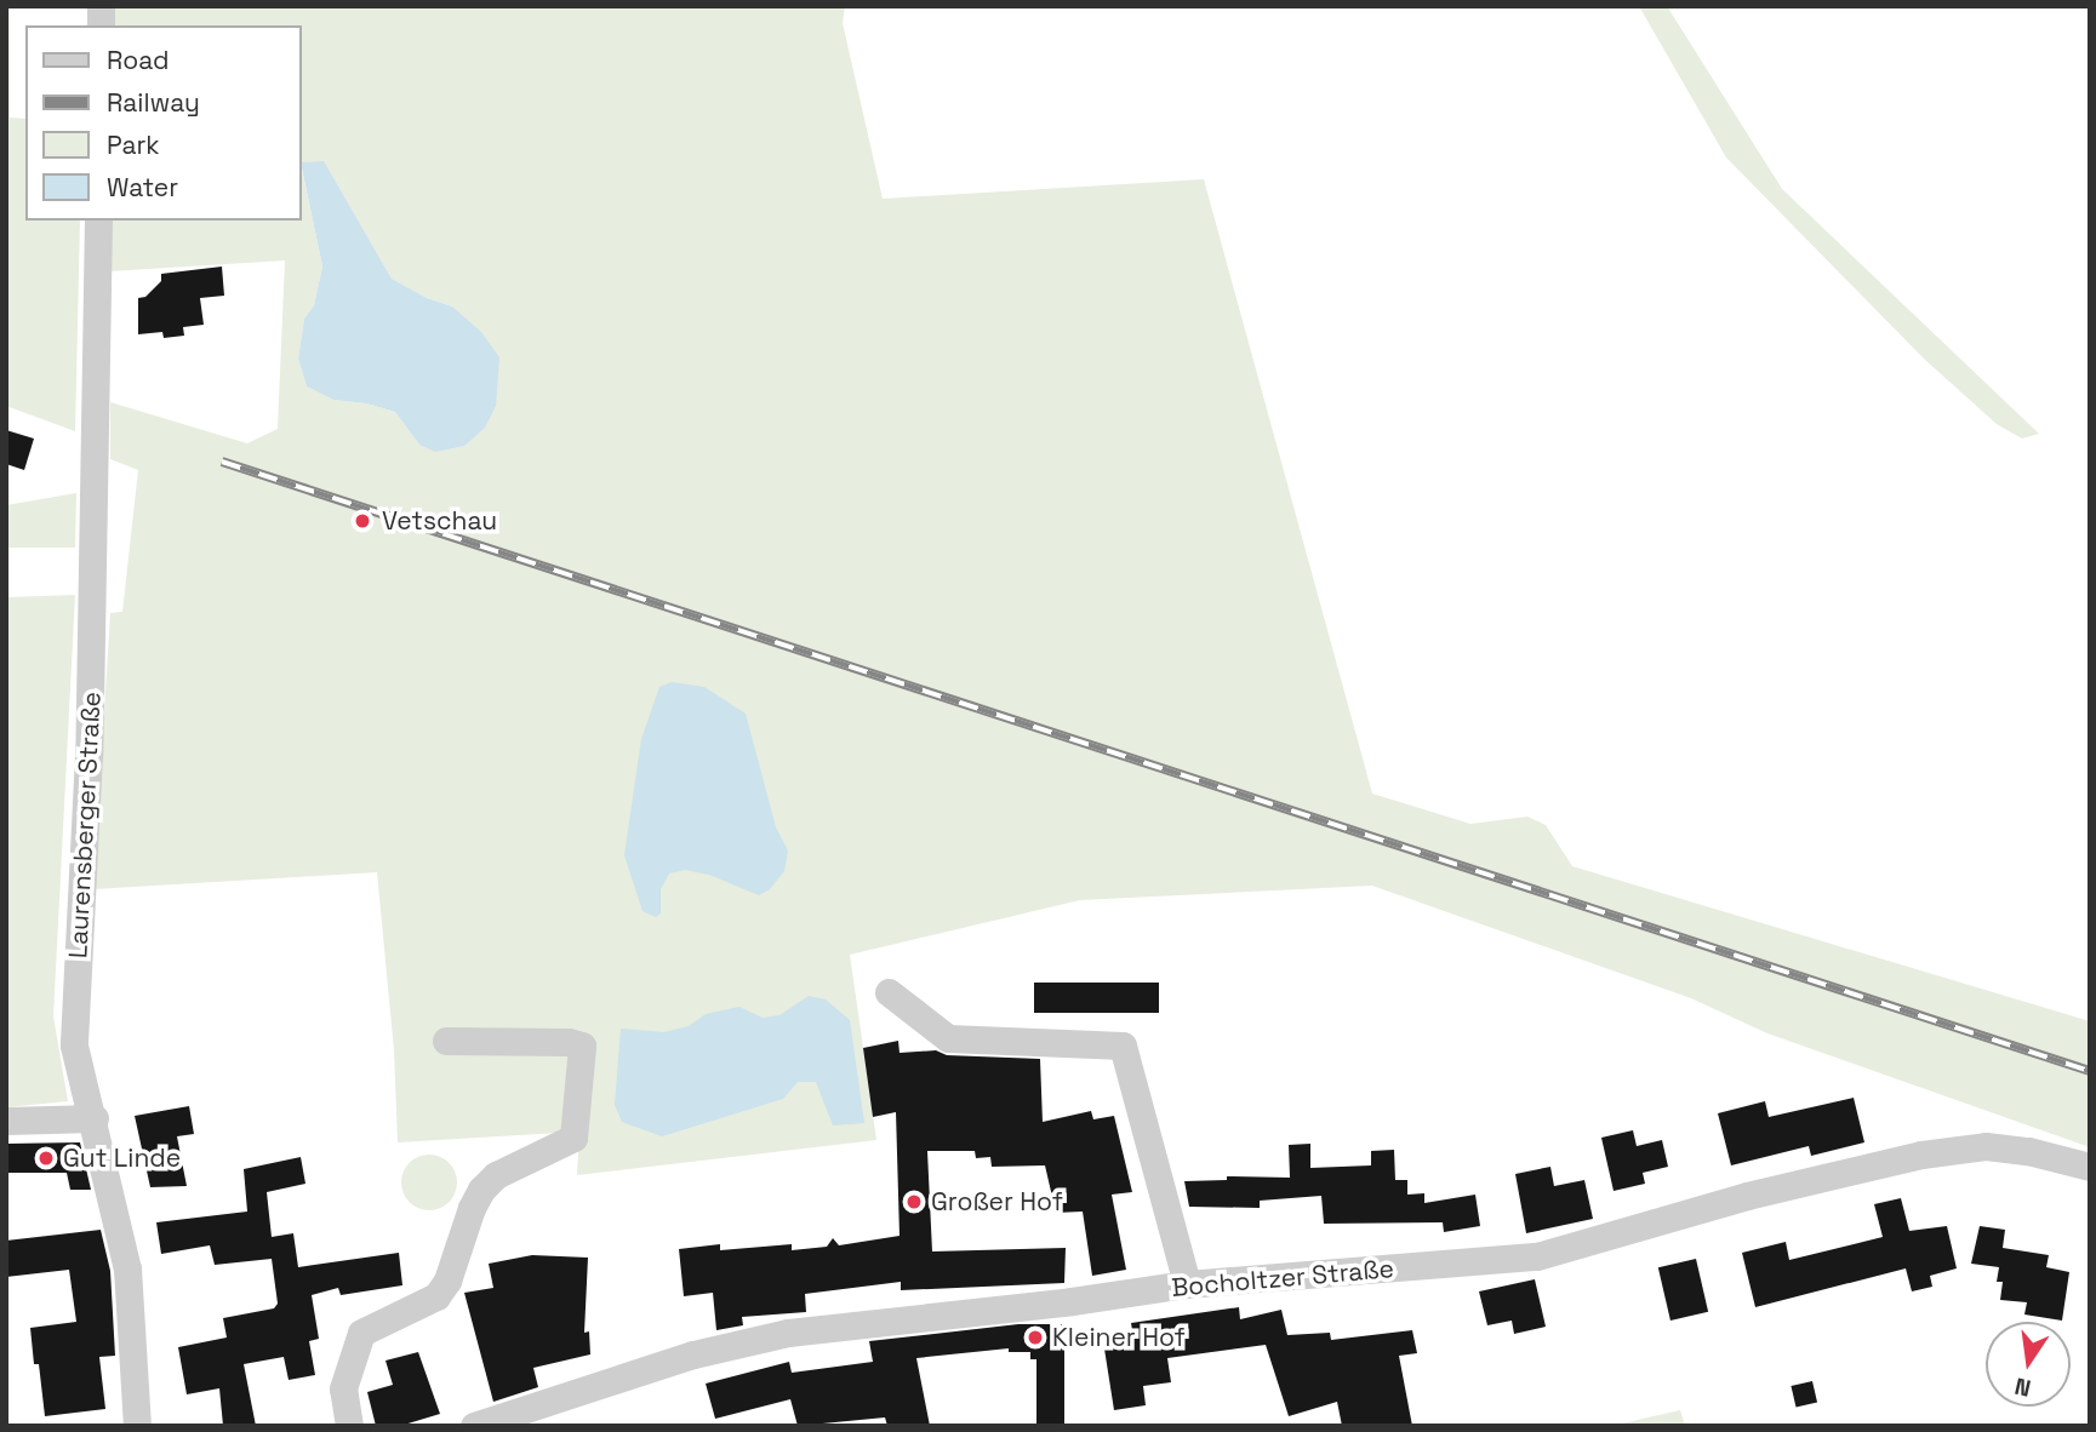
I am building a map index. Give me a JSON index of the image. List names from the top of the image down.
{
  "streets": {
    "street": ["Laurensberger Straße", "Bocholtzer Straße"]
  },
  "places": [
    "Vetschau",
    "Gut Linde",
    "Großer Hof",
    "Kleiner Hof"
  ],
  "legend": [
    "Road",
    "Railway",
    "Park",
    "Water"
  ],
  "north": "bottom"
}
